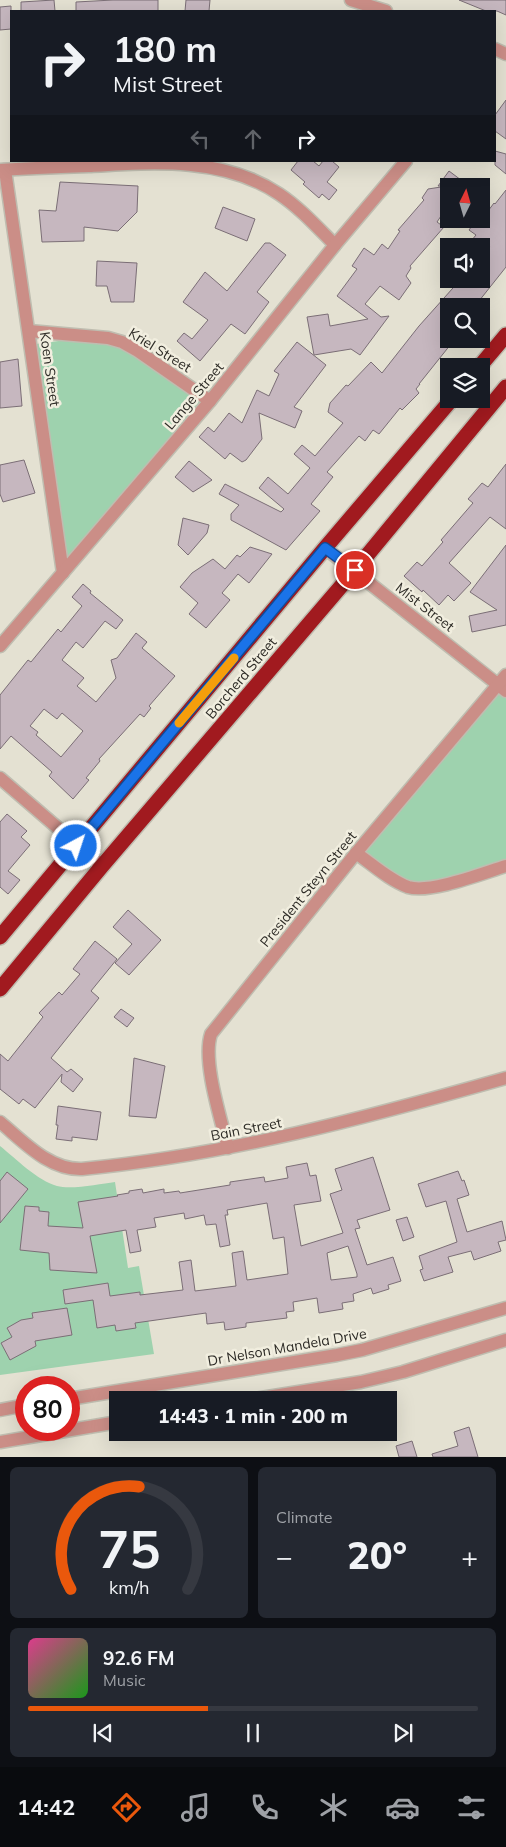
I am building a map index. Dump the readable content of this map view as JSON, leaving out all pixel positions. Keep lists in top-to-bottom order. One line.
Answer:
{"streets":{"highway":["Borcherd Street"],"street":["Kriel Street","Koen Street","Lange Street","Mist Street","President Steyn Street","Bain Street","Dr Nelson Mandela Drive"]},"crossings":[["Kriel Street","Koen Street"],["Kriel Street","Lange Street"],["Koen Street","Lange Street"],["Mist Street","Borcherd Street"],["Mist Street","President Steyn Street"],["President Steyn Street","Bain Street"]],"north":"top","page":{"turn":["180 m","Mist Street"],"limit":"80","trip":"14:43 · 1 min · 200 m","tile":"Climate","heat":["−","20°","+"],"song":["92.6 FM","Music"],"tabs":"14:42","gauge":["75","km/h"]}}
